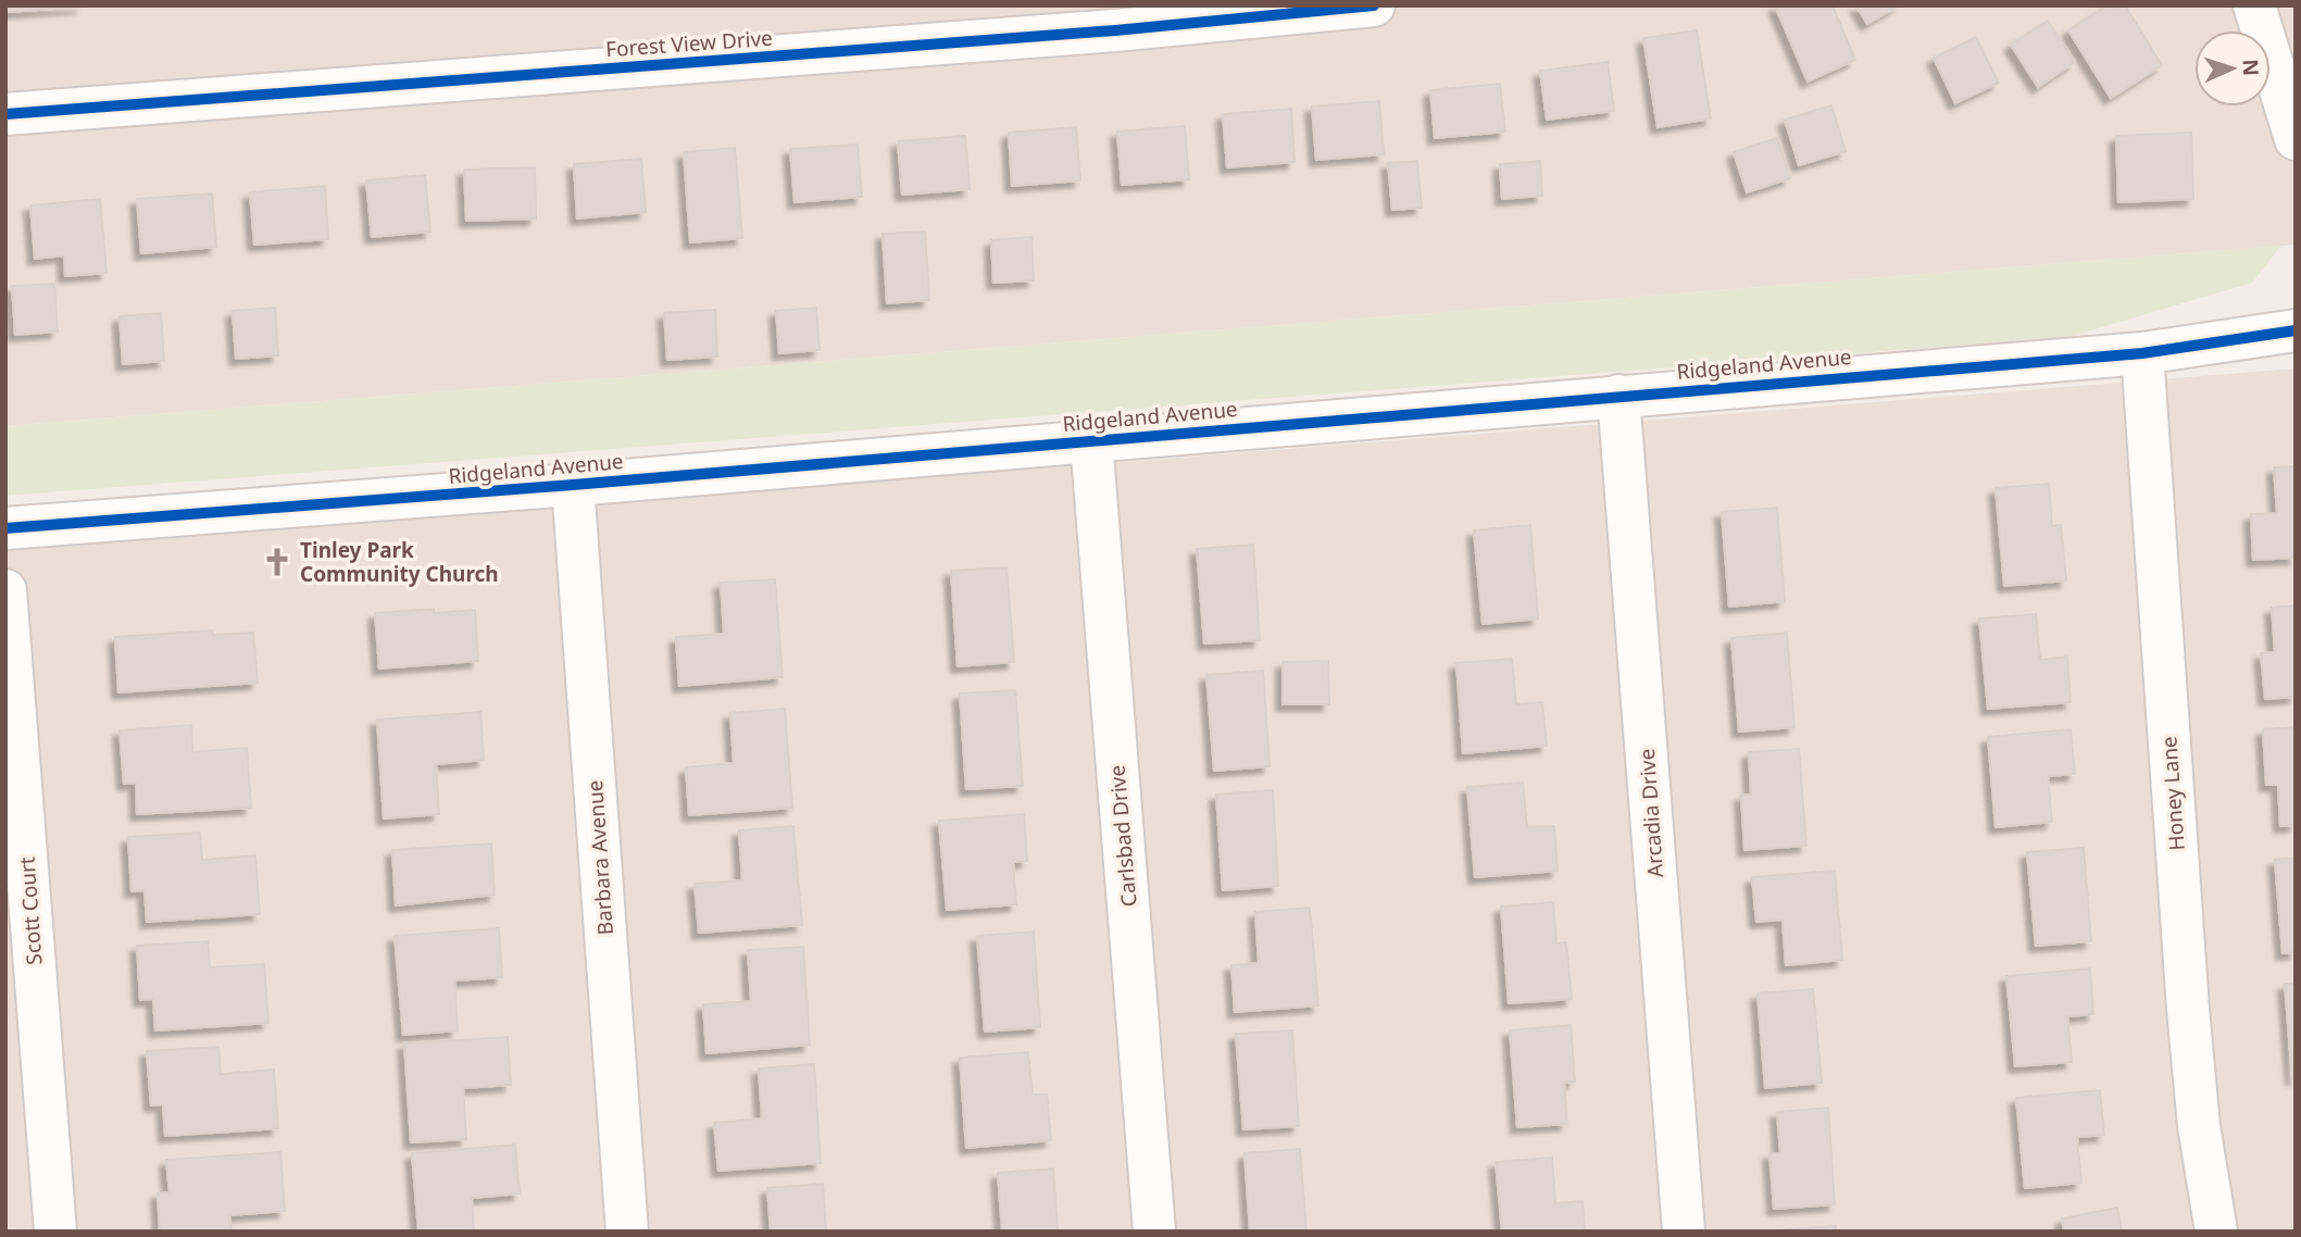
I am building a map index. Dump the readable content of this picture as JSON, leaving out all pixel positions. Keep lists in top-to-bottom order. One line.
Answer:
{"streets":{"street":["Forest View Drive","Ridgeland Avenue","Honey Lane","Arcadia Drive","Carlsbad Drive","Barbara Avenue","Scott Court"]},"crossings":[["Ridgeland Avenue","Honey Lane"],["Ridgeland Avenue","Arcadia Drive"],["Ridgeland Avenue","Carlsbad Drive"],["Ridgeland Avenue","Barbara Avenue"]],"places":{"church":["Tinley Park Community Church"]},"north":"right"}
